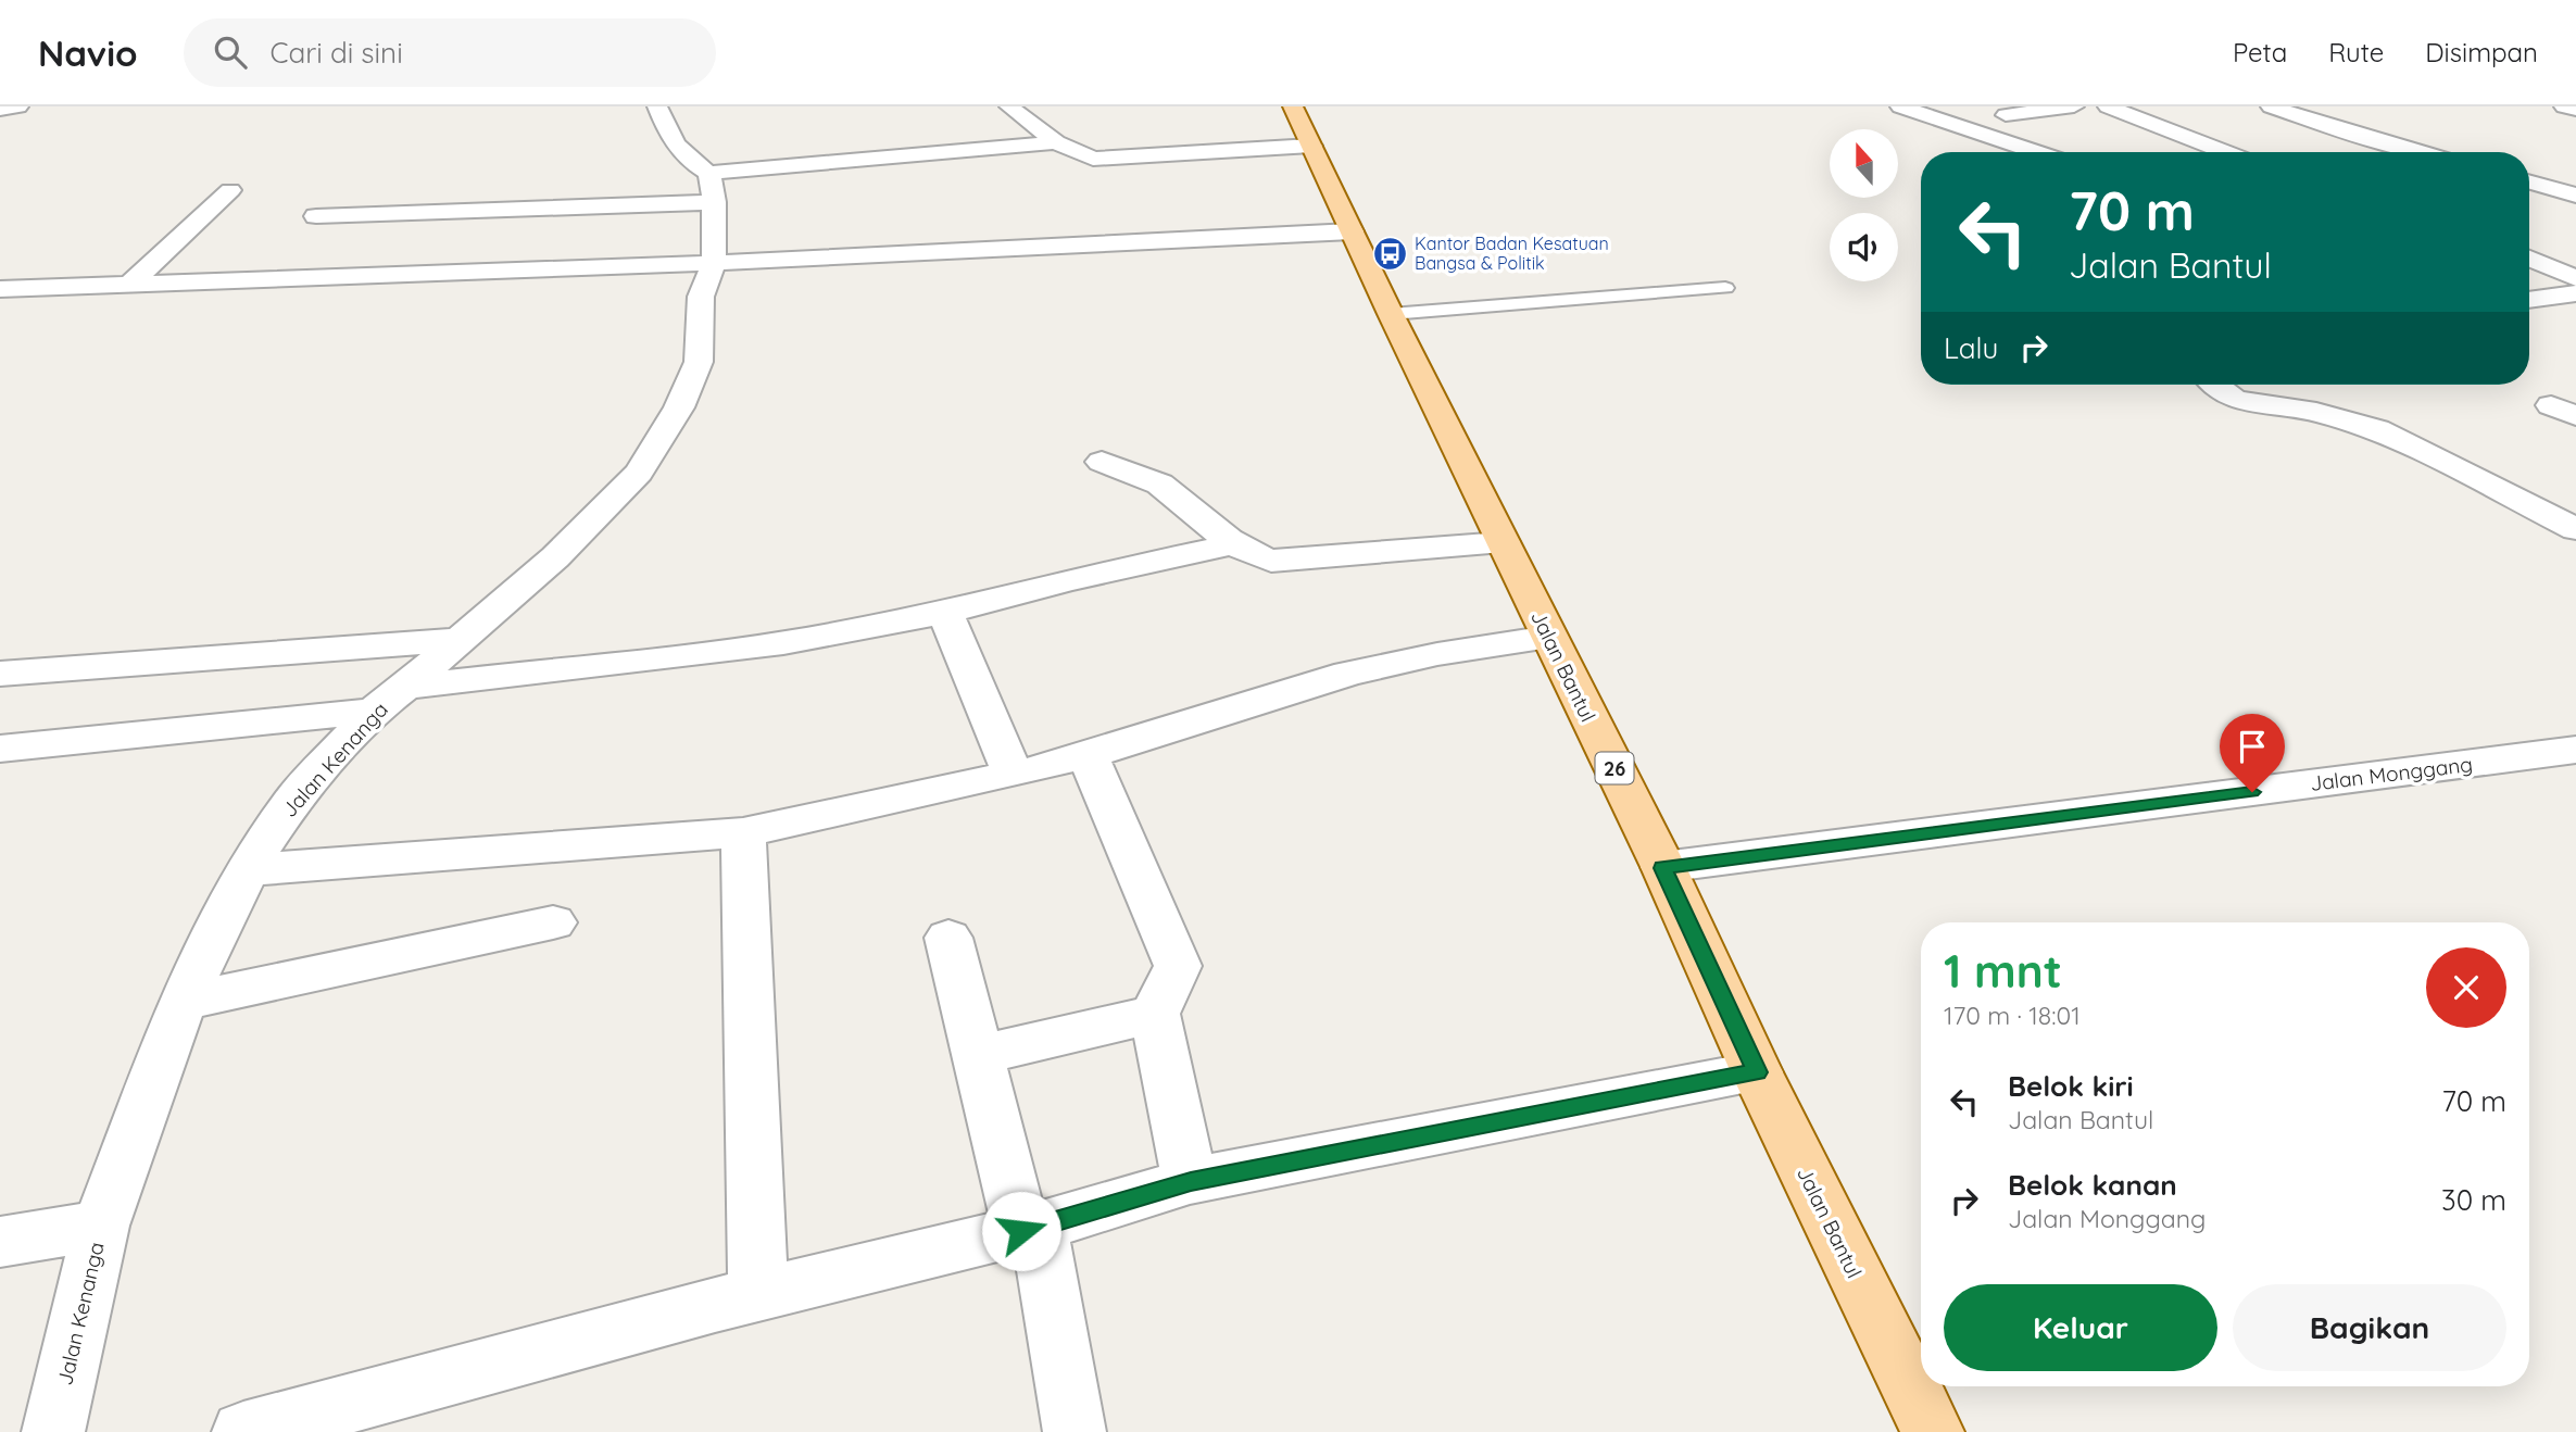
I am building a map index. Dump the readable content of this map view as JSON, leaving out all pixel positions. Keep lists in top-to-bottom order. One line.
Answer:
{"streets":{"main road":["Jalan Bantul","26"],"street":["Jalan Kenanga","Jalan Monggang"]},"crossings":[["Jalan Bantul","Jalan Monggang"]],"places":{"bus stop":["Kantor Badan Kesatuan Bangsa & Politik"]},"north":"top","page":{"header":"Navio","search":"Cari di sini","nav":["Peta","Rute","Disimpan"],"turn":["70 m","Jalan Bantul"],"then":"Lalu","heading":["1 mnt","170 m · 18:01"],"list":[{"name":"Belok kiri","note":"Jalan Bantul","value":"70 m"},{"name":"Belok kanan","note":"Jalan Monggang","value":"30 m"}],"buttons":["Keluar","Bagikan"]}}
